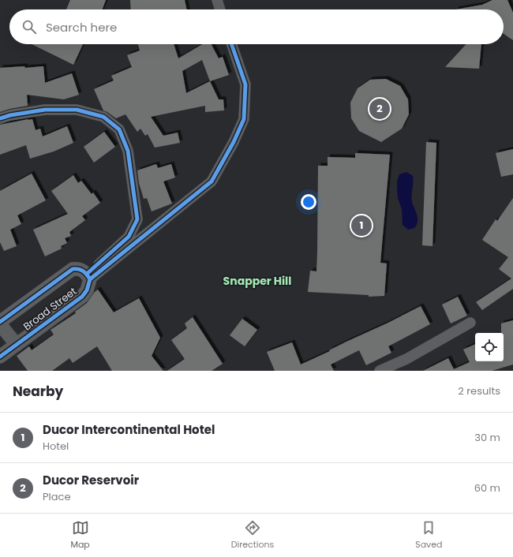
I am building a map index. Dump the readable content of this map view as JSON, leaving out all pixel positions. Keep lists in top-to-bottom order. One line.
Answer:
{"streets":{"street":["Broad Street"]},"districts":["Snapper Hill"],"page":{"search":"Search here","pins":["2","1"],"heading":["Nearby","2 results"],"list":[{"mark":"1","name":"Ducor Intercontinental Hotel","note":"Hotel","value":"30 m"},{"mark":"2","name":"Ducor Reservoir","note":"Place","value":"60 m"}],"nav":["Map","Directions","Saved"]}}
